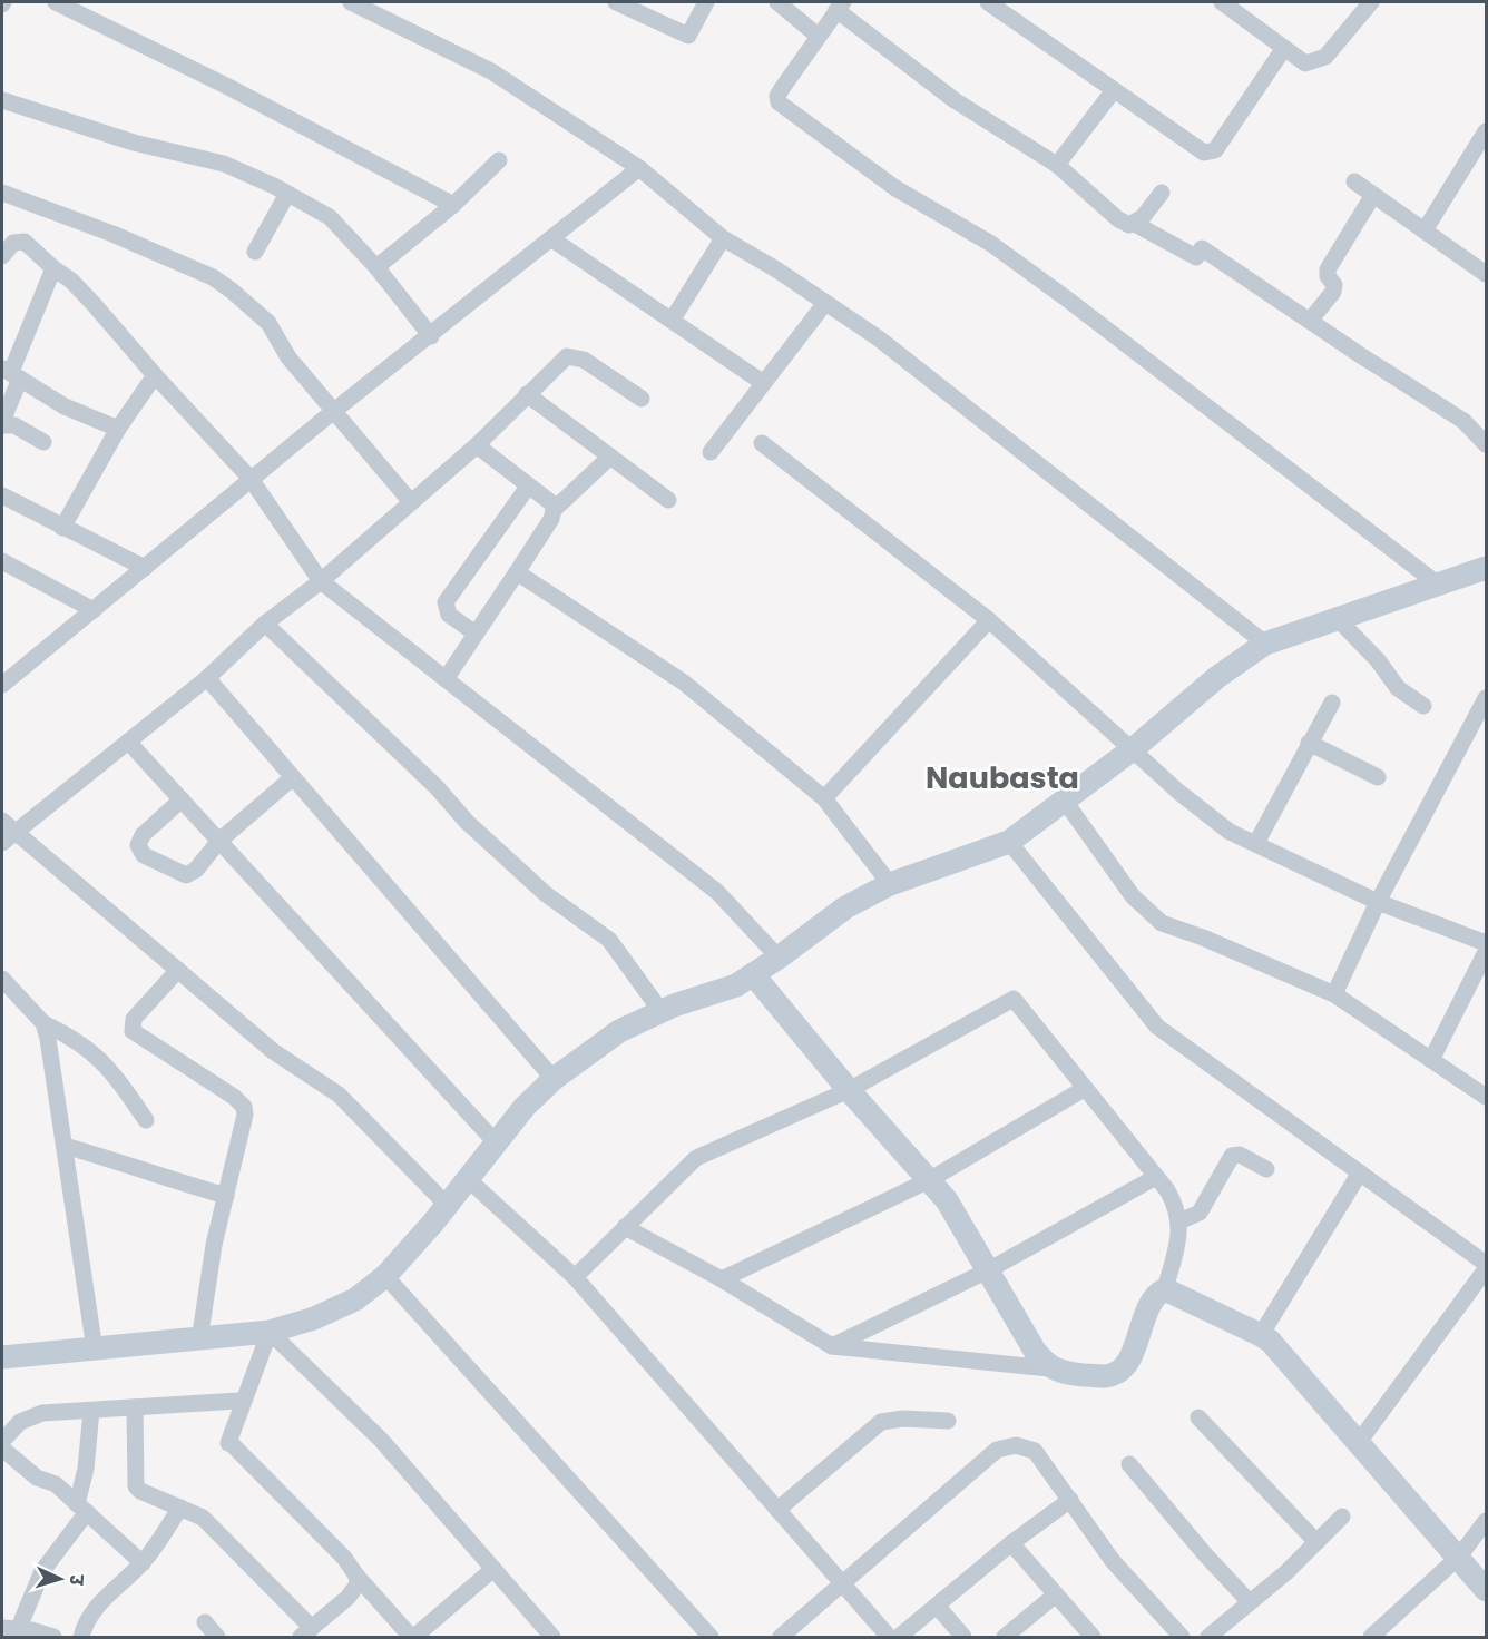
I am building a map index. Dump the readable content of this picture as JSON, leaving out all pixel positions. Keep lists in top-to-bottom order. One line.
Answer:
{"districts":["Naubasta"],"north":"right"}
